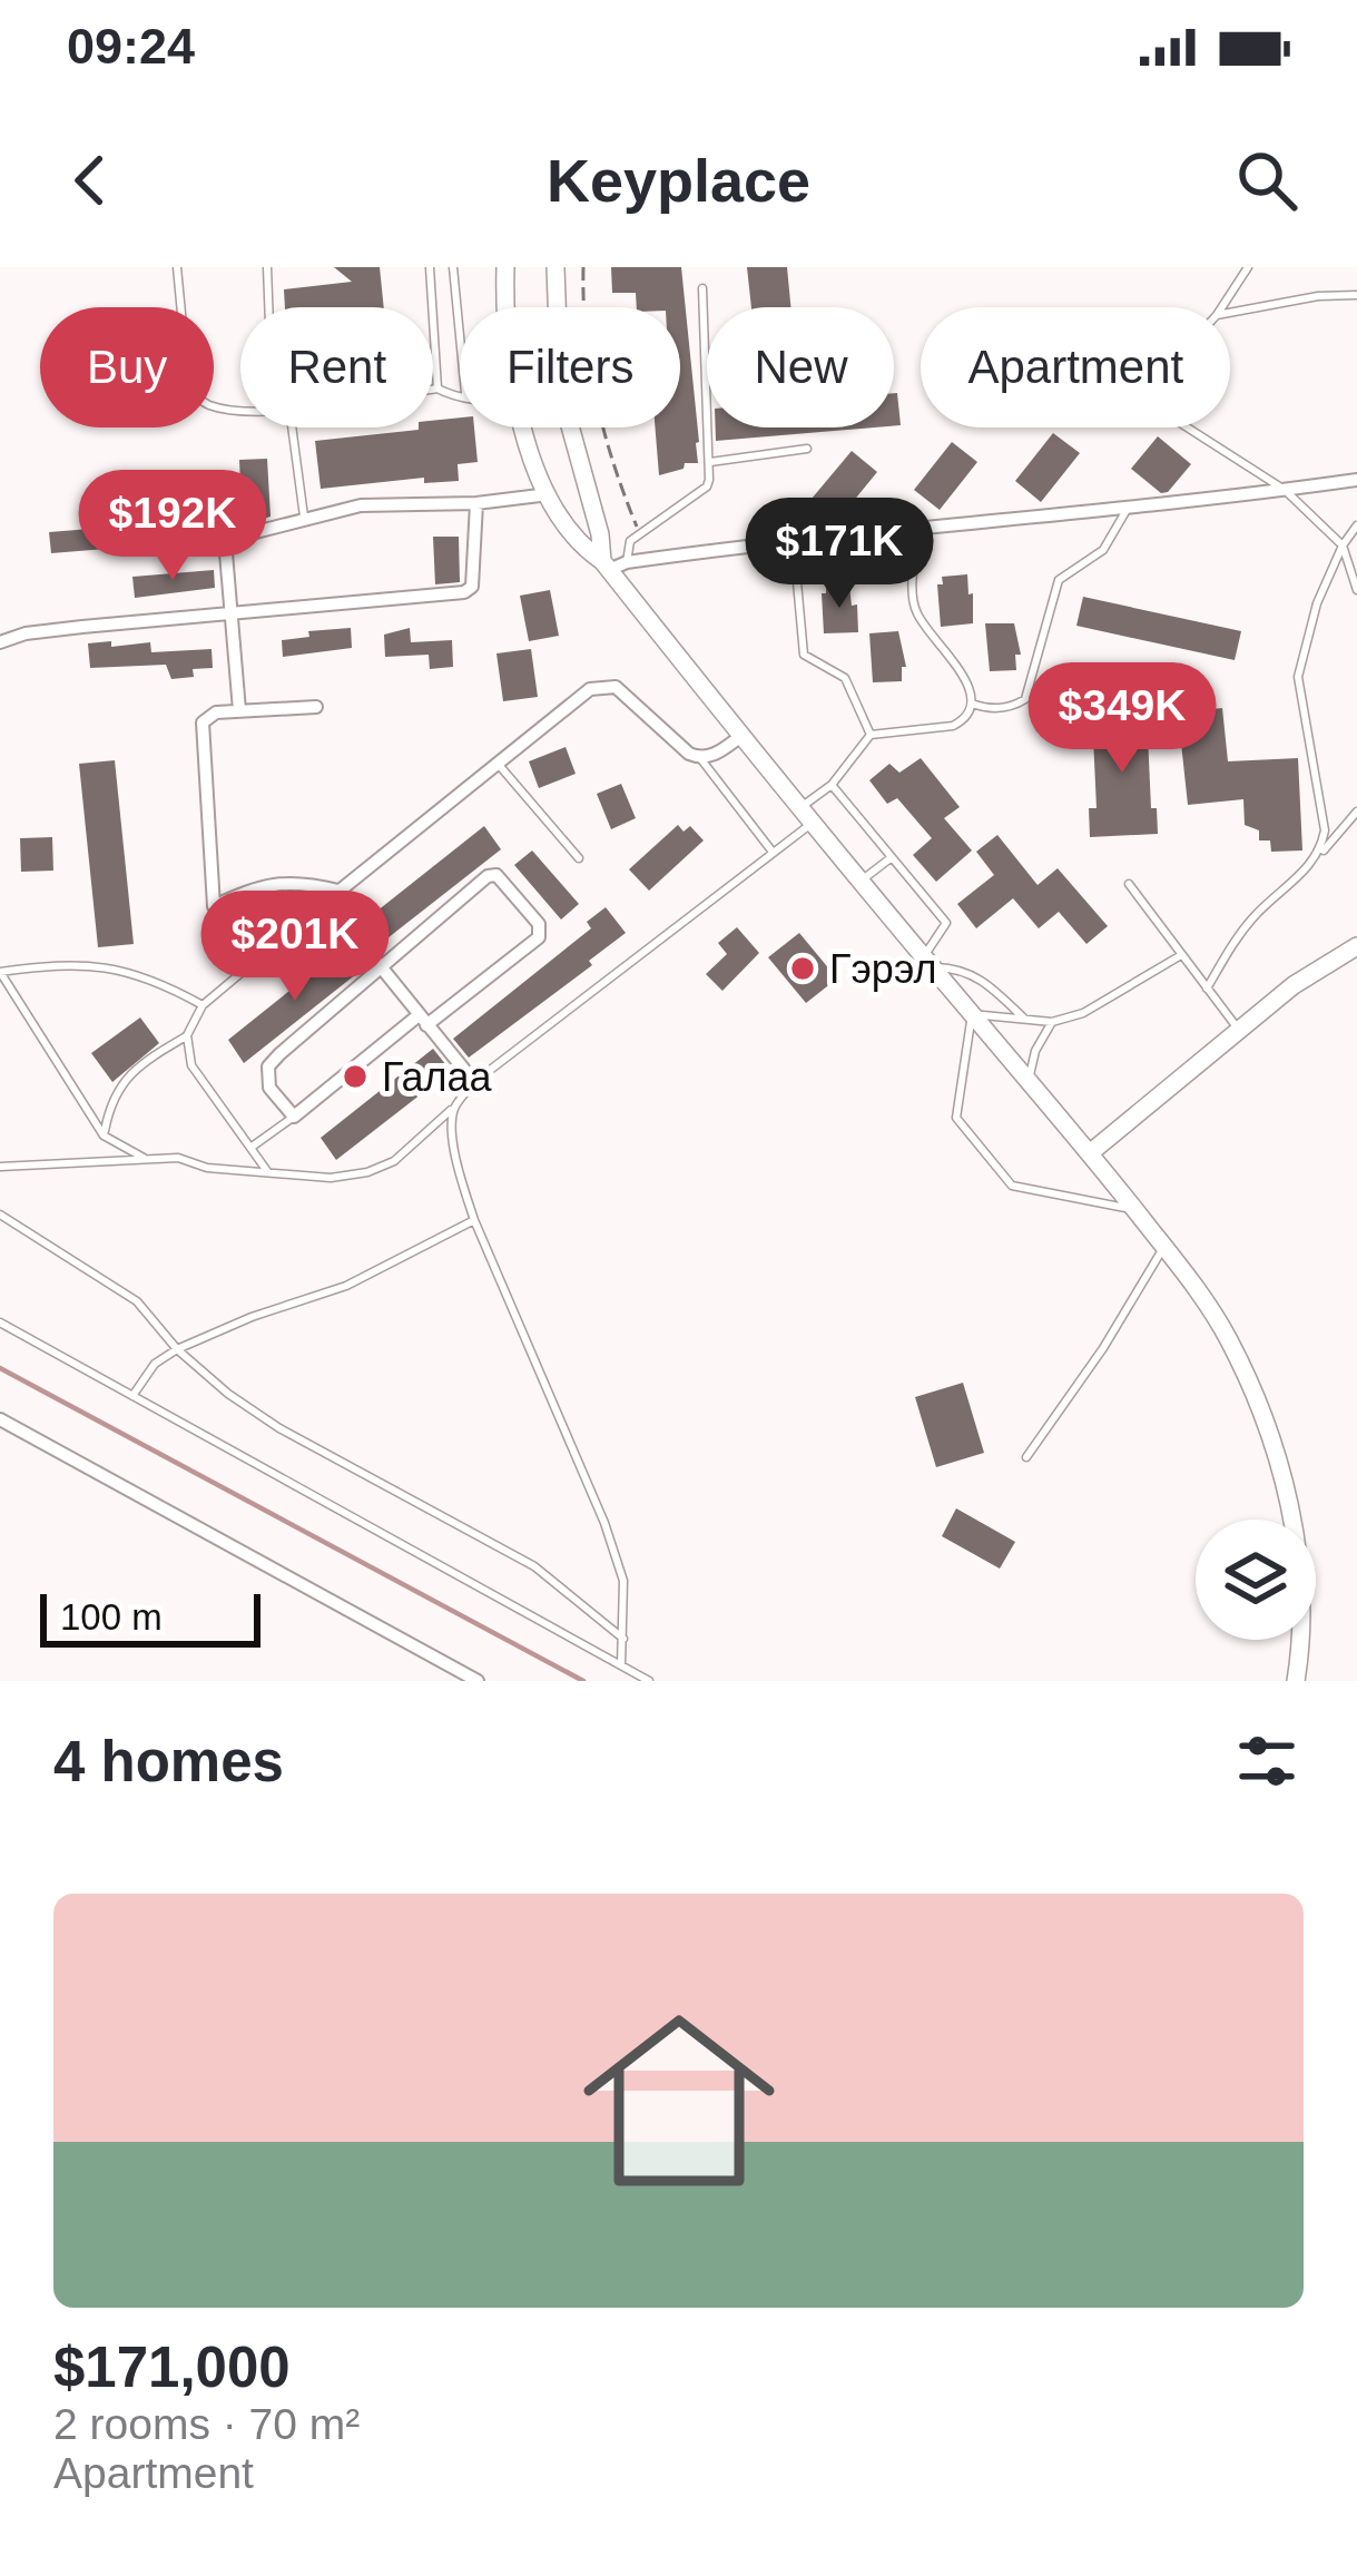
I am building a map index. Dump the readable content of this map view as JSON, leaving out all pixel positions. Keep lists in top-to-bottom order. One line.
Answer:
{"places":["Гэрэл","Галаа"],"scale_bar":"100 m","page":{"status":"09:24","header":"Keyplace","chip":["Buy","Rent","Filters","New","Apartment"],"price":["$192K","$171K","$349K","$201K"],"scale":"100 m","heading":"4 homes","list":[{"name":"$171,000","note":"2 rooms · 70 m² · Apartment"}]}}
